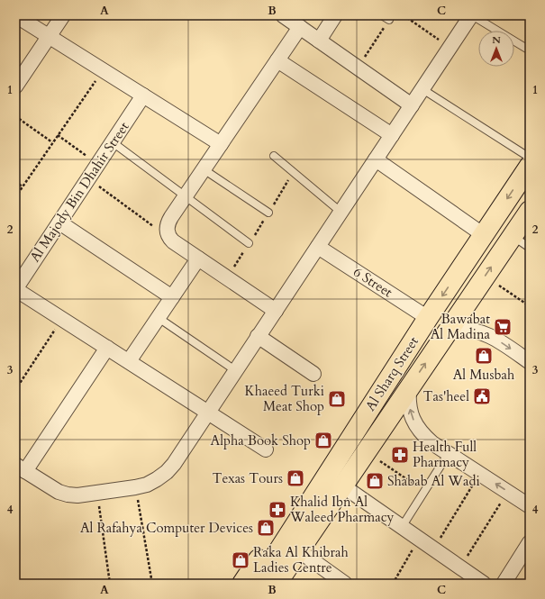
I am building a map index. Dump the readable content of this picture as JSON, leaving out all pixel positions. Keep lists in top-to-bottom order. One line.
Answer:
{"streets":{"main road":["Al Sharq Street"],"street":["Al Majody Bin Dhahir Street","6 Street"]},"crossings":[["6 Street","Al Sharq Street"]],"places":{"supermarket":["Bawabat Al Madina"],"shop":["Al Musbah","Khaeed Turki Meat Shop","Alpha Book Shop","Texas Tours","Shabab Al Wadi","Al Rafahya Computer Devices","Raka Al Khibrah Ladies Centre"],"public building":["Tas'heel"],"pharmacy":["Health Full Pharmacy","Khalid Ibn Al Waleed Pharmacy"]},"north":"top","grid":{"columns":["A","B","C"],"rows":["1","2","3","4"]}}
